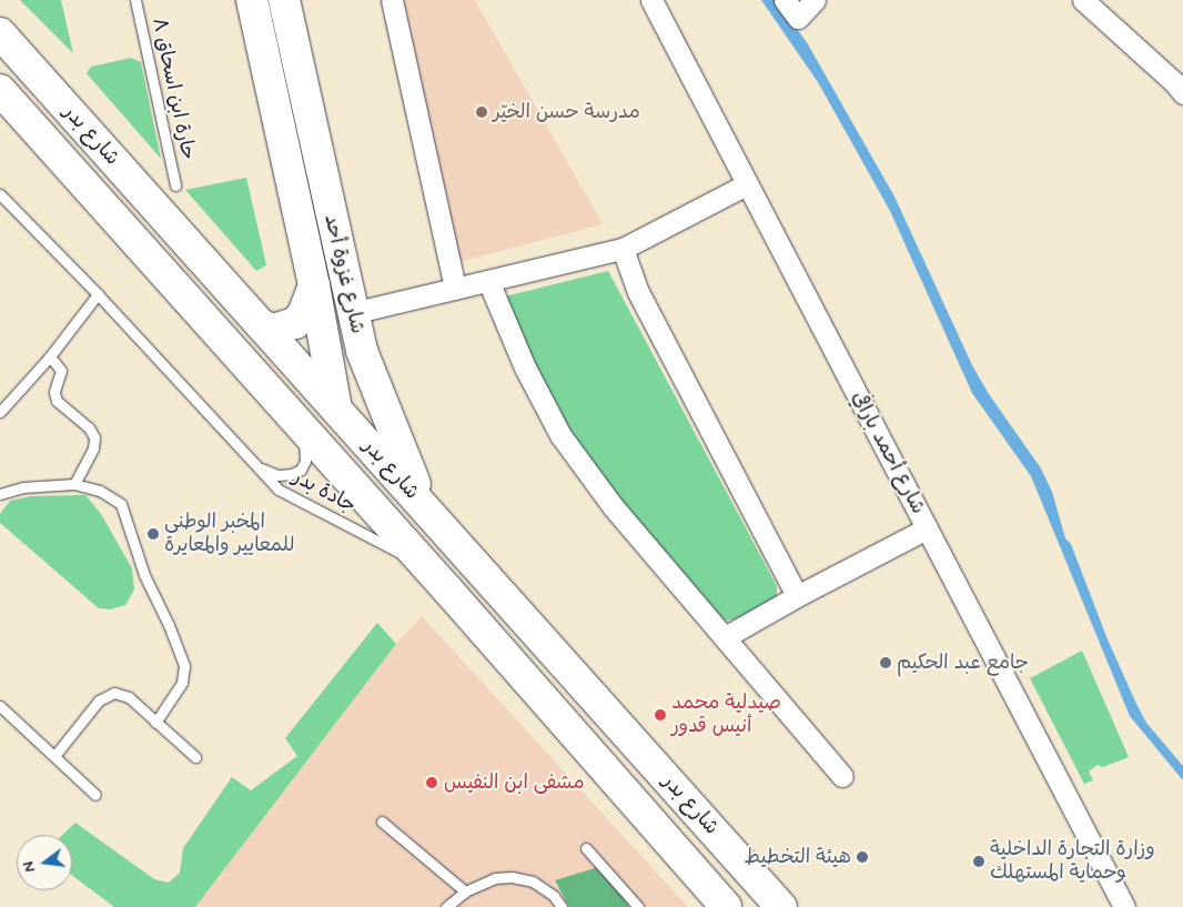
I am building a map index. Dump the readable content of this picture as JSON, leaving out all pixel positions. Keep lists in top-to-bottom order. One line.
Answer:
{"streets":{"main road":["شارع بدر","شارع غزوة أحد"],"street":["شارع أحمد بارافي"],"lane":["حارة ابن اسحاق ٨","جادة بدر"]},"crossings":[["شارع بدر","شارع غزوة أحد"],["شارع بدر","جادة بدر"]],"places":["مدرسة حسن الخيّر","المخبر الوطني للمعايير والمعايرة","جامع عبد الحكيم","صيدلية محمد أنيس قدور","مشفى ابن النفيس","هيئة التخطيط","وزارة التجارة الداخلية وحماية المستهلك"],"north":"left"}
